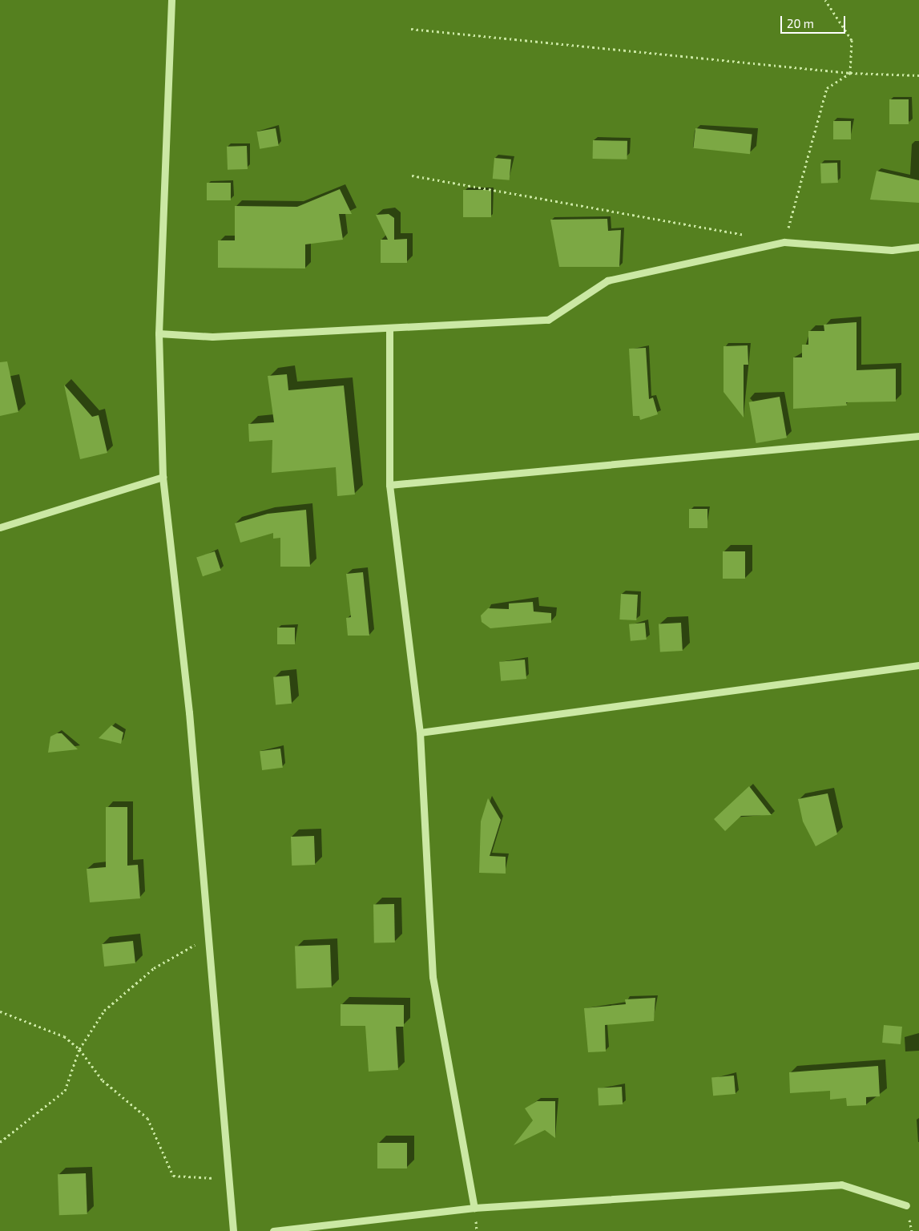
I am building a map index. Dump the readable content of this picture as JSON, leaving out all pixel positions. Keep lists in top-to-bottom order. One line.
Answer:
{"scale_bar":"20 m"}
